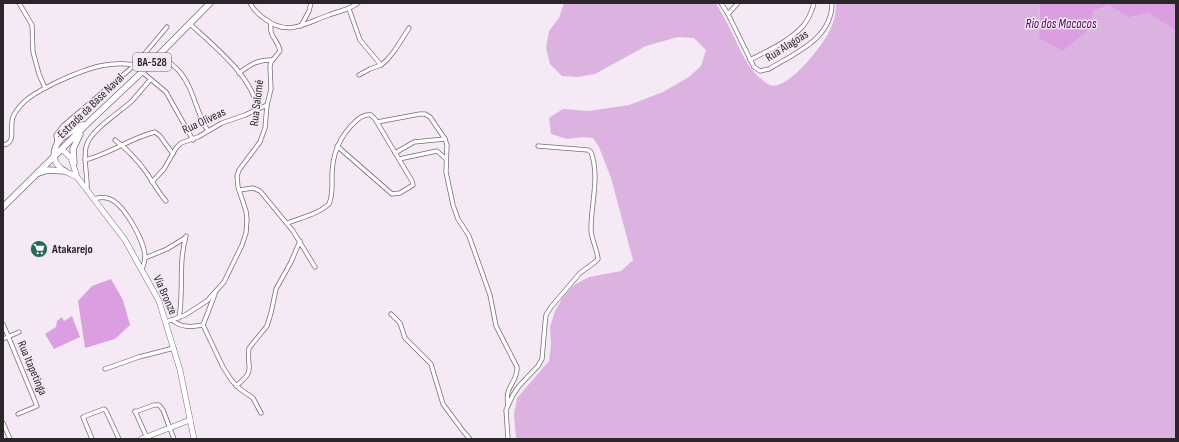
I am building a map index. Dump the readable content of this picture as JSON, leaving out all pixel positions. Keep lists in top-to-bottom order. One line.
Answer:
{"streets":{"main road":["BA-528","Estrada da Base Naval","Via Bronze"],"street":["Rua Alagoas","Rua Salomé","Rua Oliveas","Rua Itapetinga"]},"crossings":[["Rua Salomé","Rua Oliveas"],["Rua Salomé","Via Bronze"]],"water":["Rio dos Macacos"],"places":{"supermarket":["Atakarejo"]}}
